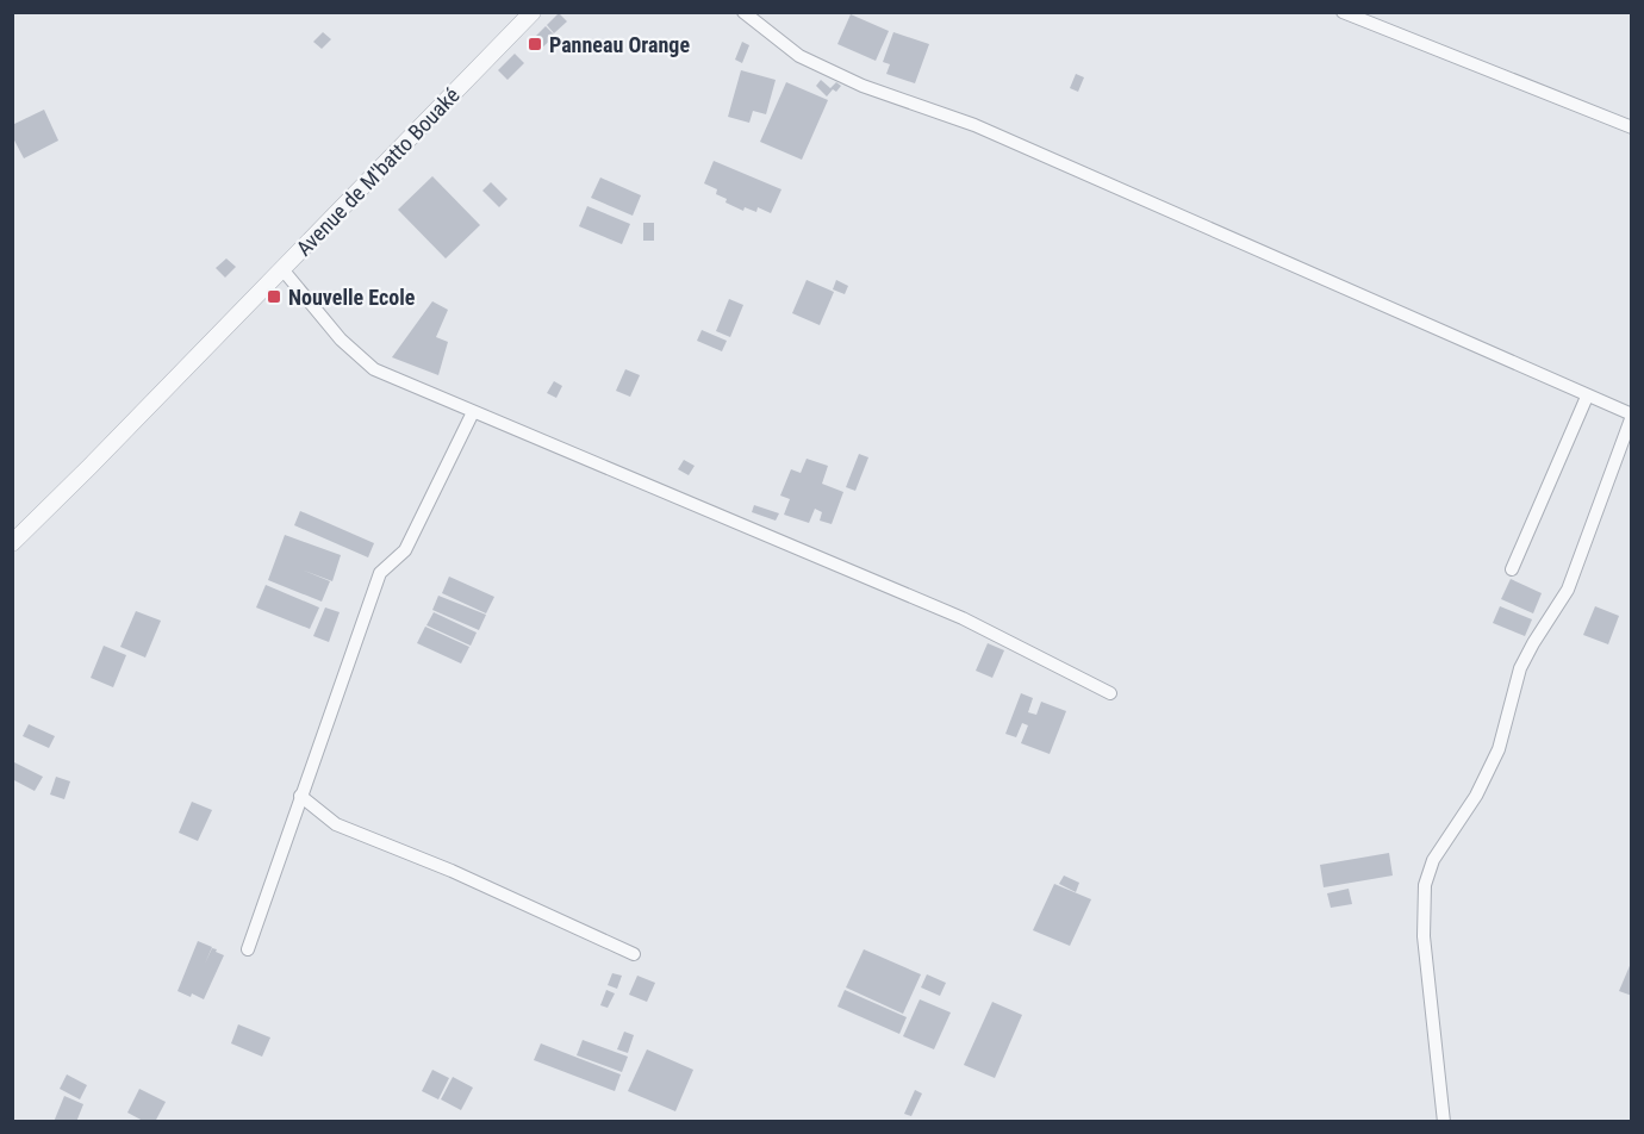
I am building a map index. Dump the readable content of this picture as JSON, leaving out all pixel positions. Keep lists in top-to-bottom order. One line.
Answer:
{"streets":{"street":["Avenue de M'batto Bouaké"]},"places":{"transit":["Panneau Orange","Nouvelle Ecole"]}}
